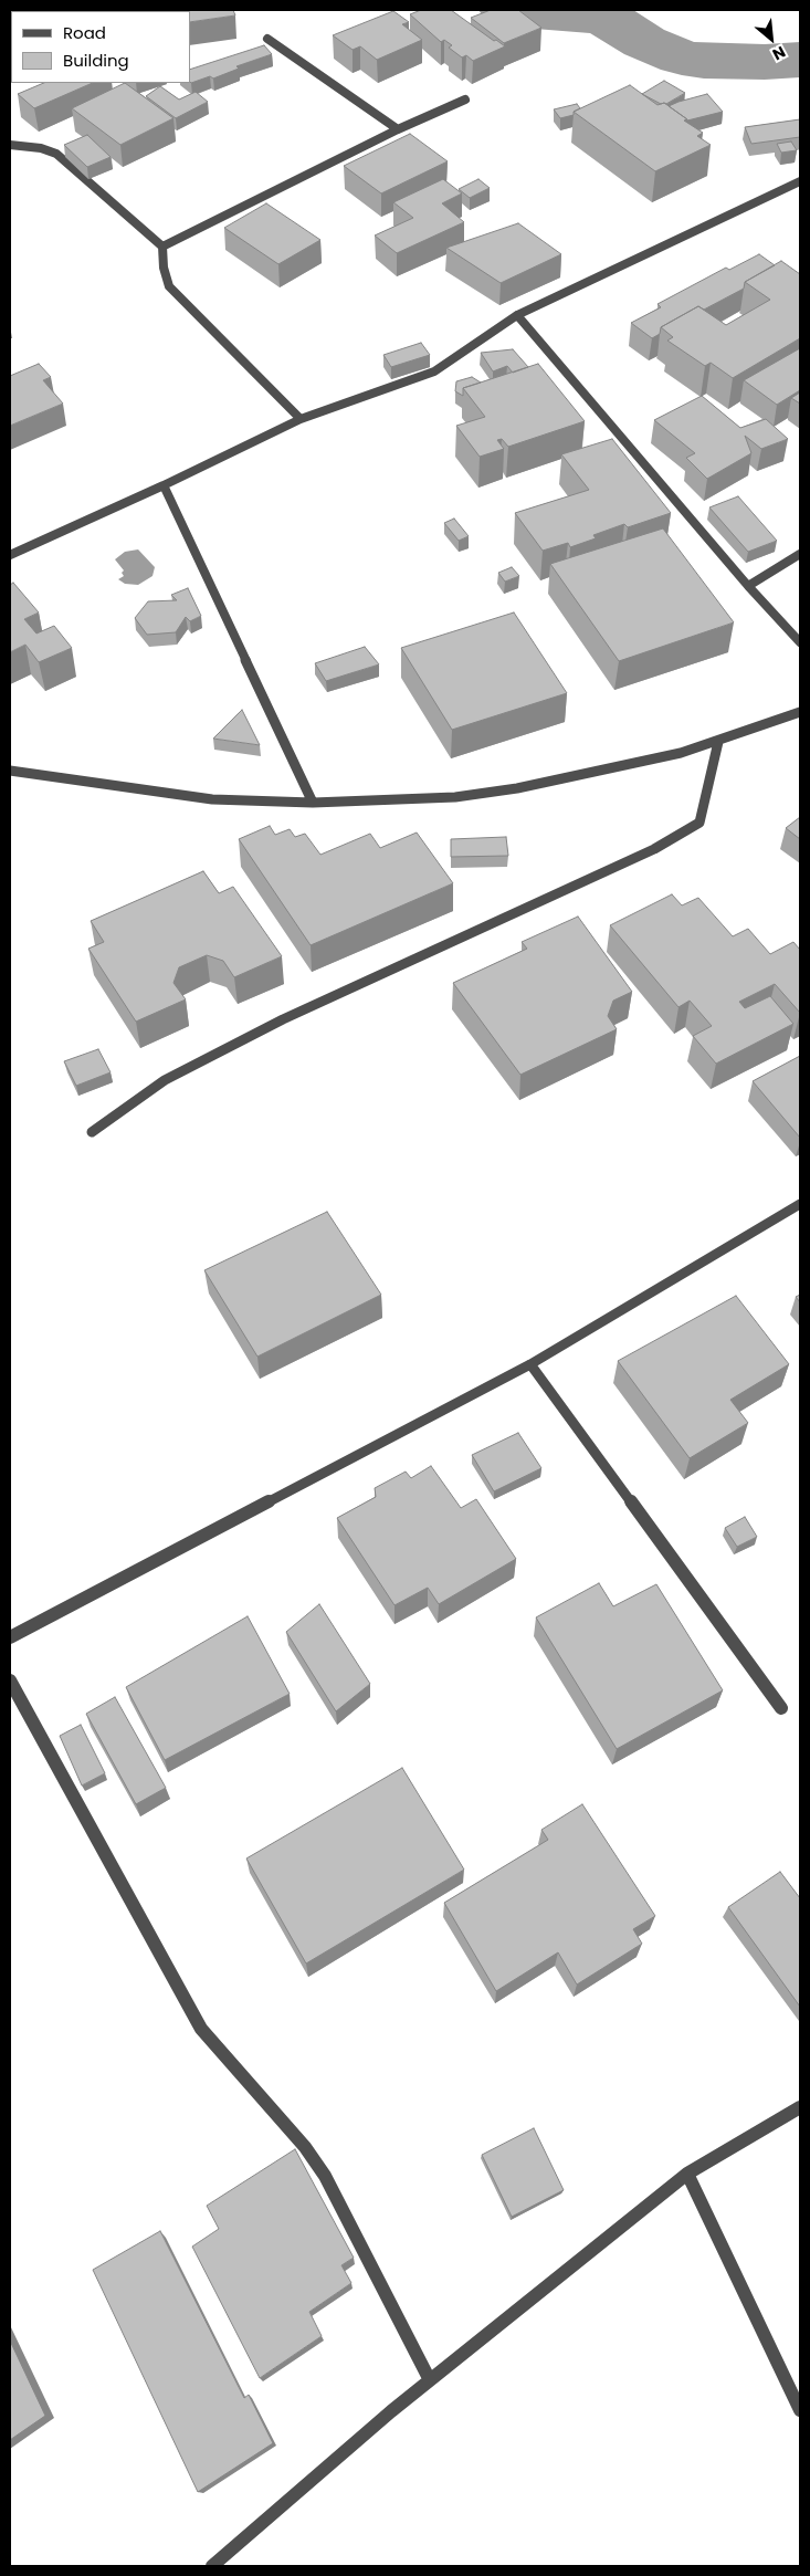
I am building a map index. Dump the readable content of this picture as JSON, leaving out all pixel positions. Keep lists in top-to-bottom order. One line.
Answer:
{"legend":["Road","Building"],"north":"bottom right"}
